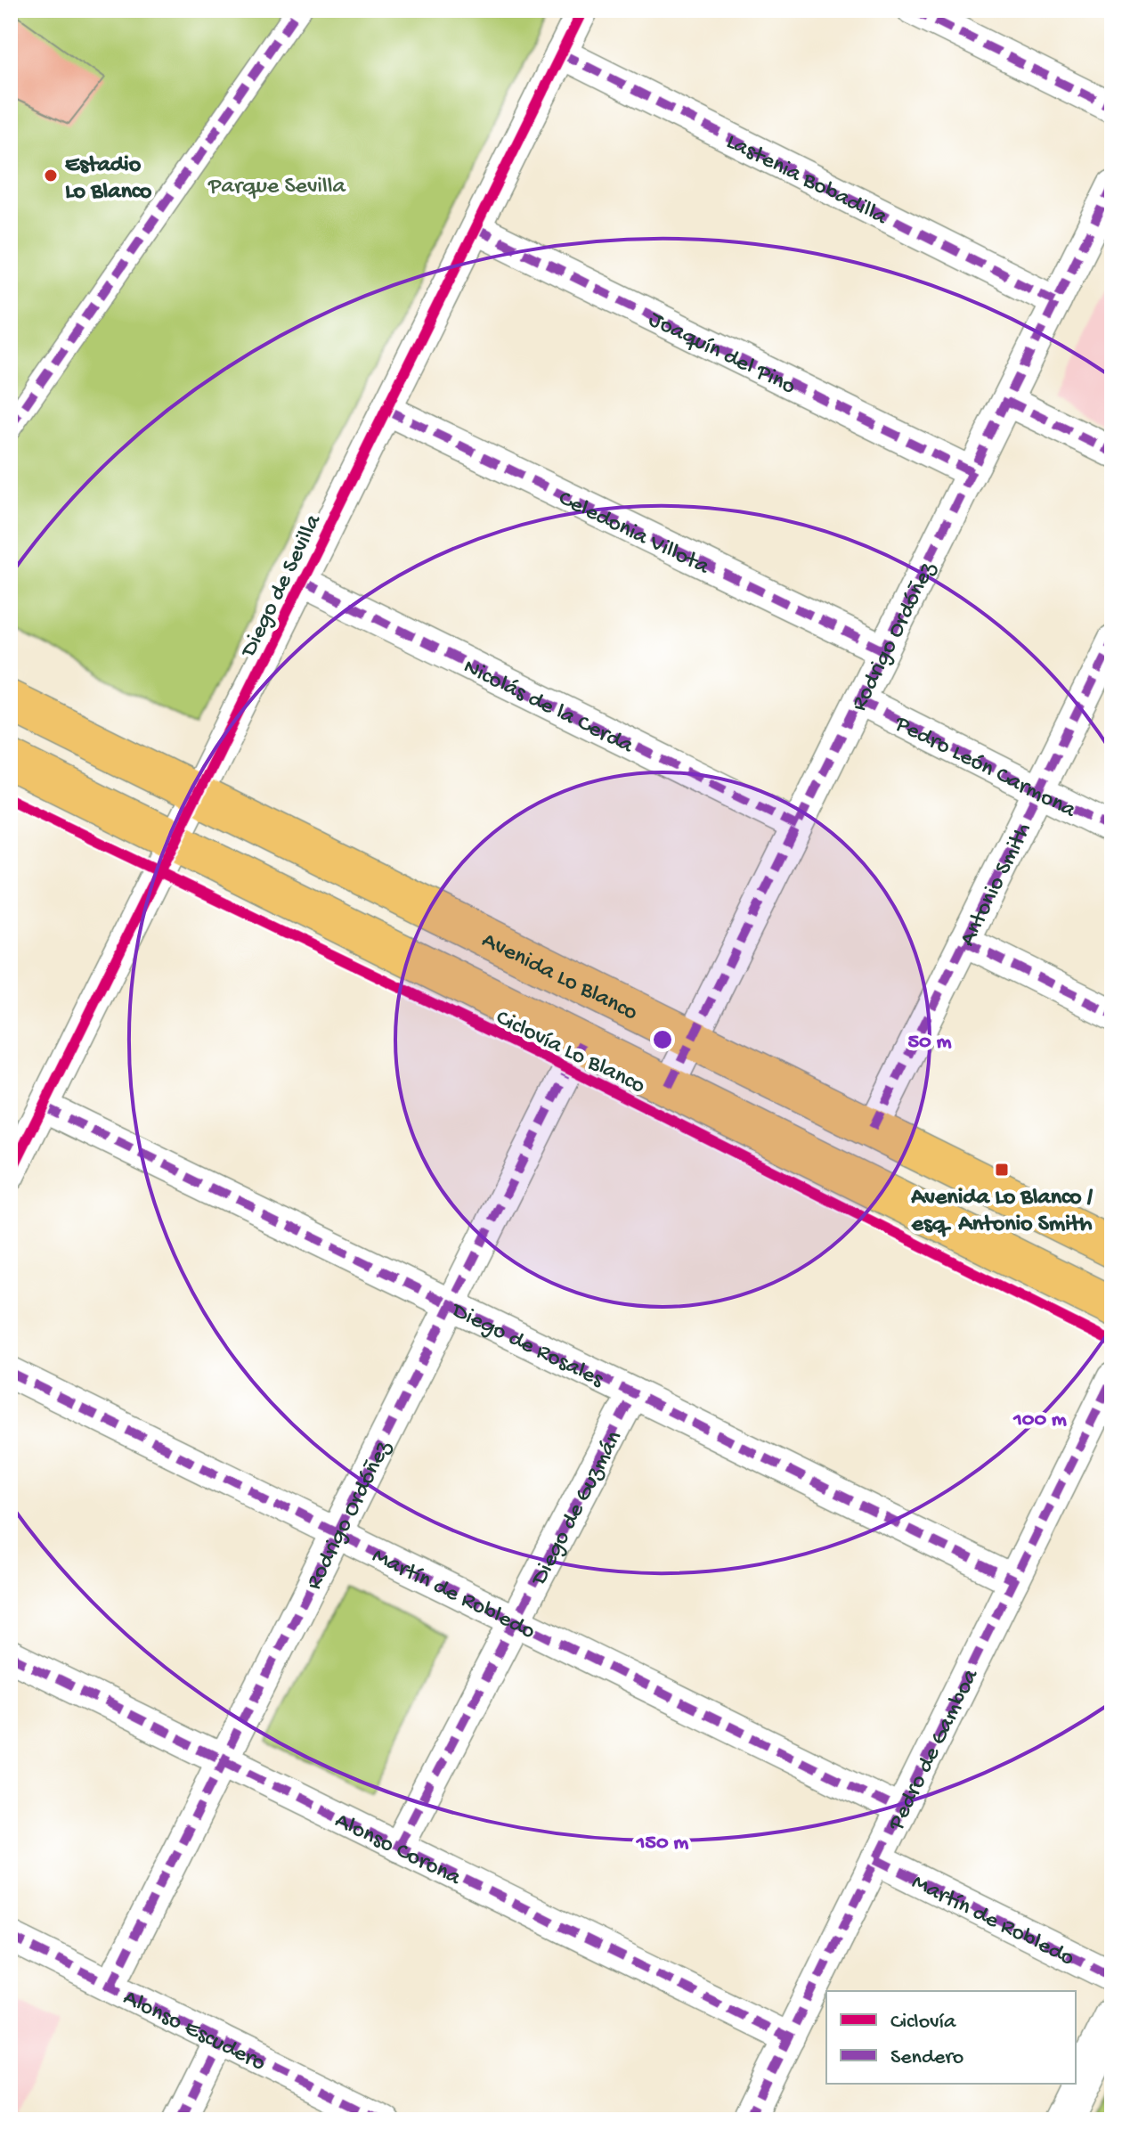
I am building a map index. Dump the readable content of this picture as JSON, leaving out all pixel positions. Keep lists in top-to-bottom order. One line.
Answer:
{"streets":{"main road":["Avenida Lo Blanco"],"street":["Lastenia Bobadilla","Joaquín del Pino","Celedonia Villota","Diego de Sevilla","Rodrigo Ordóñez","Nicolás de la Cerda","Pedro León Carmona","Antonio Smith","Diego de Rosales","Diego de Guzmán","Martín de Robledo","Pedro de Gamboa","Alonso Corona","Alonso Escudero"],"cycle path":["Ciclovía Lo Blanco"]},"crossings":[["Lastenia Bobadilla","Diego de Sevilla"],["Lastenia Bobadilla","Rodrigo Ordóñez"],["Joaquín del Pino","Diego de Sevilla"],["Joaquín del Pino","Rodrigo Ordóñez"],["Celedonia Villota","Diego de Sevilla"],["Celedonia Villota","Rodrigo Ordóñez"],["Diego de Sevilla","Nicolás de la Cerda"],["Diego de Sevilla","Avenida Lo Blanco"],["Diego de Sevilla","Diego de Rosales"],["Rodrigo Ordóñez","Nicolás de la Cerda"],["Rodrigo Ordóñez","Pedro León Carmona"],["Rodrigo Ordóñez","Avenida Lo Blanco"],["Rodrigo Ordóñez","Diego de Rosales"],["Rodrigo Ordóñez","Martín de Robledo"],["Rodrigo Ordóñez","Alonso Corona"],["Rodrigo Ordóñez","Alonso Escudero"],["Pedro León Carmona","Antonio Smith"],["Antonio Smith","Avenida Lo Blanco"],["Diego de Rosales","Diego de Guzmán"],["Diego de Rosales","Pedro de Gamboa"],["Diego de Guzmán","Martín de Robledo"],["Diego de Guzmán","Alonso Corona"],["Martín de Robledo","Pedro de Gamboa"],["Pedro de Gamboa","Alonso Corona"]],"parks":["Parque Sevilla"],"places":{"other":["Estadio Lo Blanco"],"transit":["Avenida Lo Blanco / esq. Antonio Smith"]},"legend":["Ciclovía","Sendero"],"rings":["50 m","100 m","150 m"]}
